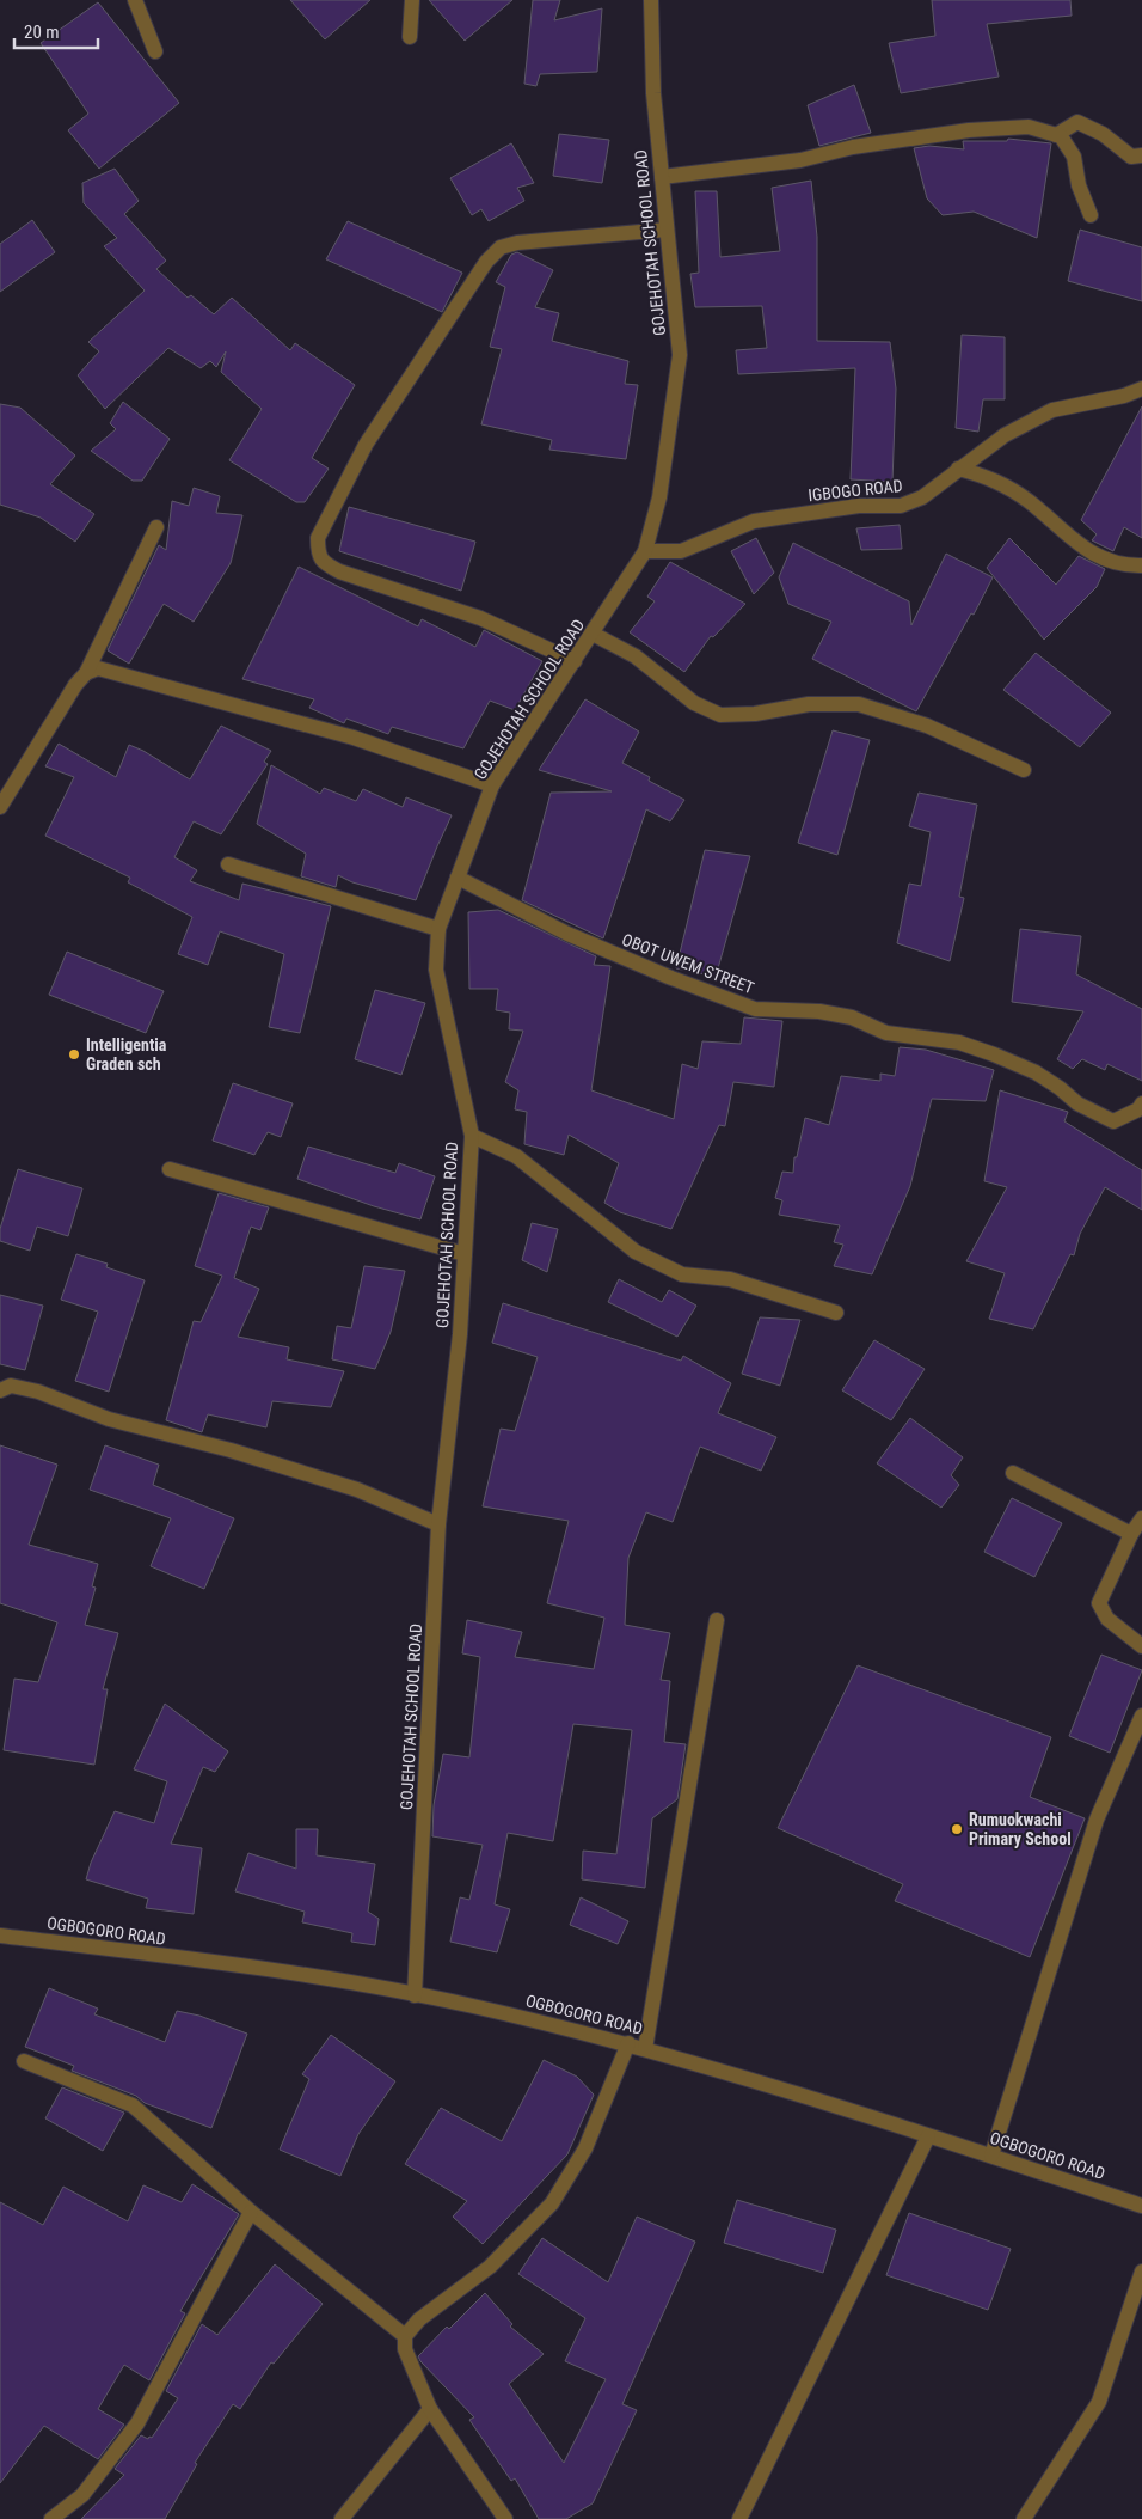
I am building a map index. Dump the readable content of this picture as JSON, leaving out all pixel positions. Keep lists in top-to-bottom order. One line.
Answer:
{"streets":{"street":["GOJEHOTAH SCHOOL ROAD","IGBOGO ROAD","OBOT UWEM STREET","OGBOGORO ROAD"]},"crossings":[["GOJEHOTAH SCHOOL ROAD","IGBOGO ROAD"],["GOJEHOTAH SCHOOL ROAD","OBOT UWEM STREET"],["GOJEHOTAH SCHOOL ROAD","OGBOGORO ROAD"]],"places":["Intelligentia Graden sch","Rumuokwachi Primary School"],"scale_bar":"20 m"}
